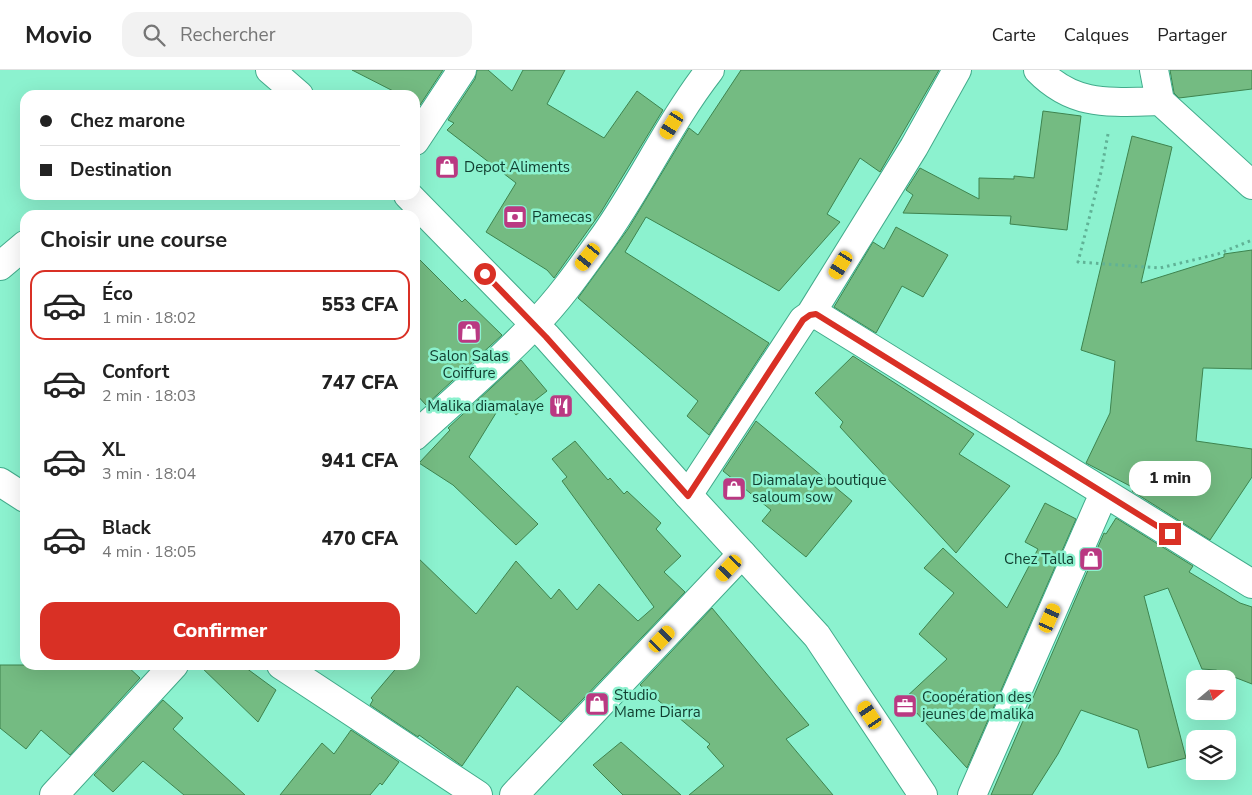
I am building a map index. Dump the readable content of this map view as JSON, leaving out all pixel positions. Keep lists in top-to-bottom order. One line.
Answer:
{"places":{"shop":["Depot Aliments","Salon Salas Coiffure","Diamalaye boutique saloum sow","Chez Talla","Studio Mame Diarra"],"bank":["Pamecas"],"restaurant":["Malika diamalaye"],"office":["Coopération des jeunes de malika"]},"north":"right","page":{"header":"Movio","search":"Rechercher","nav":["Carte","Calques","Partager"],"banner":["Chez marone","Destination"],"heading":"Choisir une course","list":[{"name":"Éco","note":"1 min · 18:02","value":"553 CFA"},{"name":"Confort","note":"2 min · 18:03","value":"747 CFA"},{"name":"XL","note":"3 min · 18:04","value":"941 CFA"},{"name":"Black","note":"4 min · 18:05","value":"470 CFA"}],"bubble":"1 min","buttons":"Confirmer"}}
